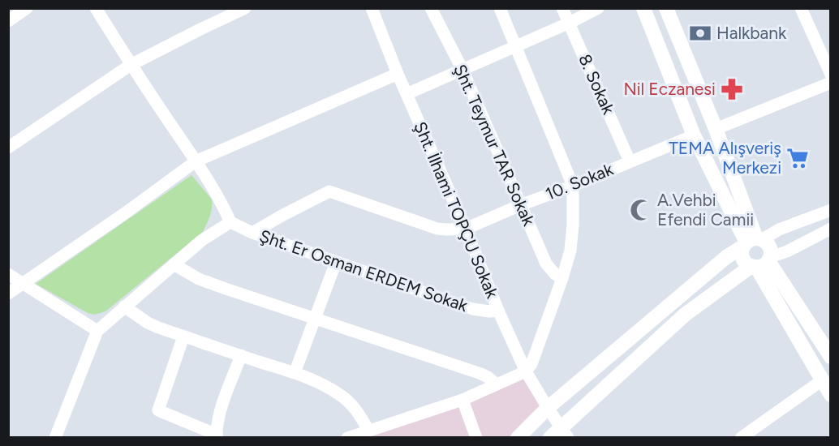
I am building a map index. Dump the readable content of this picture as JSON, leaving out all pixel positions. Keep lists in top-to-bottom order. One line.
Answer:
{"streets":{"street":["8. Sokak","Şht. Teymur TAR Sokak","10. Sokak","Şht. İlhami TOPÇU Sokak","Şht. Er Osman ERDEM Sokak"]},"crossings":[["8. Sokak","10. Sokak"],["Şht. Teymur TAR Sokak","10. Sokak"],["10. Sokak","Şht. İlhami TOPÇU Sokak"],["Şht. İlhami TOPÇU Sokak","Şht. Er Osman ERDEM Sokak"]],"places":{"bank":["Halkbank"],"pharmacy":["Nil Eczanesi"],"supermarket":["TEMA Alışveriş Merkezi"],"mosque":["A.Vehbi Efendi Camii"]}}
